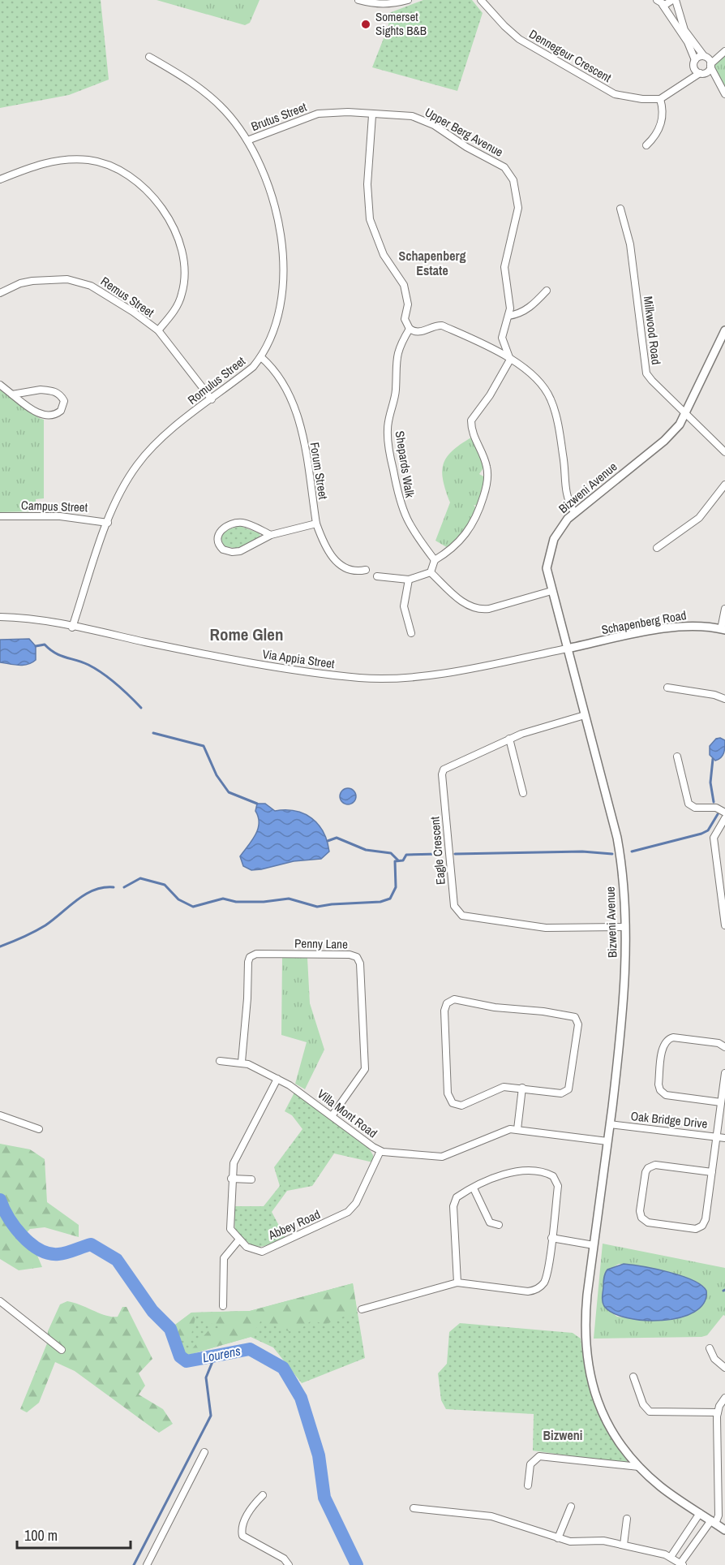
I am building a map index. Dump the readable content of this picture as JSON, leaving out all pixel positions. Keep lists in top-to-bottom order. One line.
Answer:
{"streets":{"street":["Dennegeur Crescent","Brutus Street","Upper Berg Avenue","Remus Street","Milkwood Road","Romulus Street","Shepards Walk","Forum Street","Bizweni Avenue","Campus Street","Schapenberg Road","Via Appia Street","Eagle Crescent","Penny Lane","Villa Mont Road","Oak Bridge Drive","Abbey Road"]},"crossings":[["Brutus Street","Upper Berg Avenue"],["Brutus Street","Romulus Street"],["Remus Street","Romulus Street"],["Milkwood Road","Bizweni Avenue"],["Romulus Street","Forum Street"],["Romulus Street","Campus Street"],["Romulus Street","Via Appia Street"],["Bizweni Avenue","Schapenberg Road"],["Bizweni Avenue","Via Appia Street"],["Bizweni Avenue","Eagle Crescent"],["Bizweni Avenue","Villa Mont Road"],["Bizweni Avenue","Oak Bridge Drive"],["Schapenberg Road","Via Appia Street"],["Penny Lane","Villa Mont Road"],["Villa Mont Road","Abbey Road"]],"districts":["Schapenberg Estate","Rome Glen","Bizweni"],"water":["Lourens"],"places":["Somerset Sights B&B"],"scale_bar":"100 m"}
